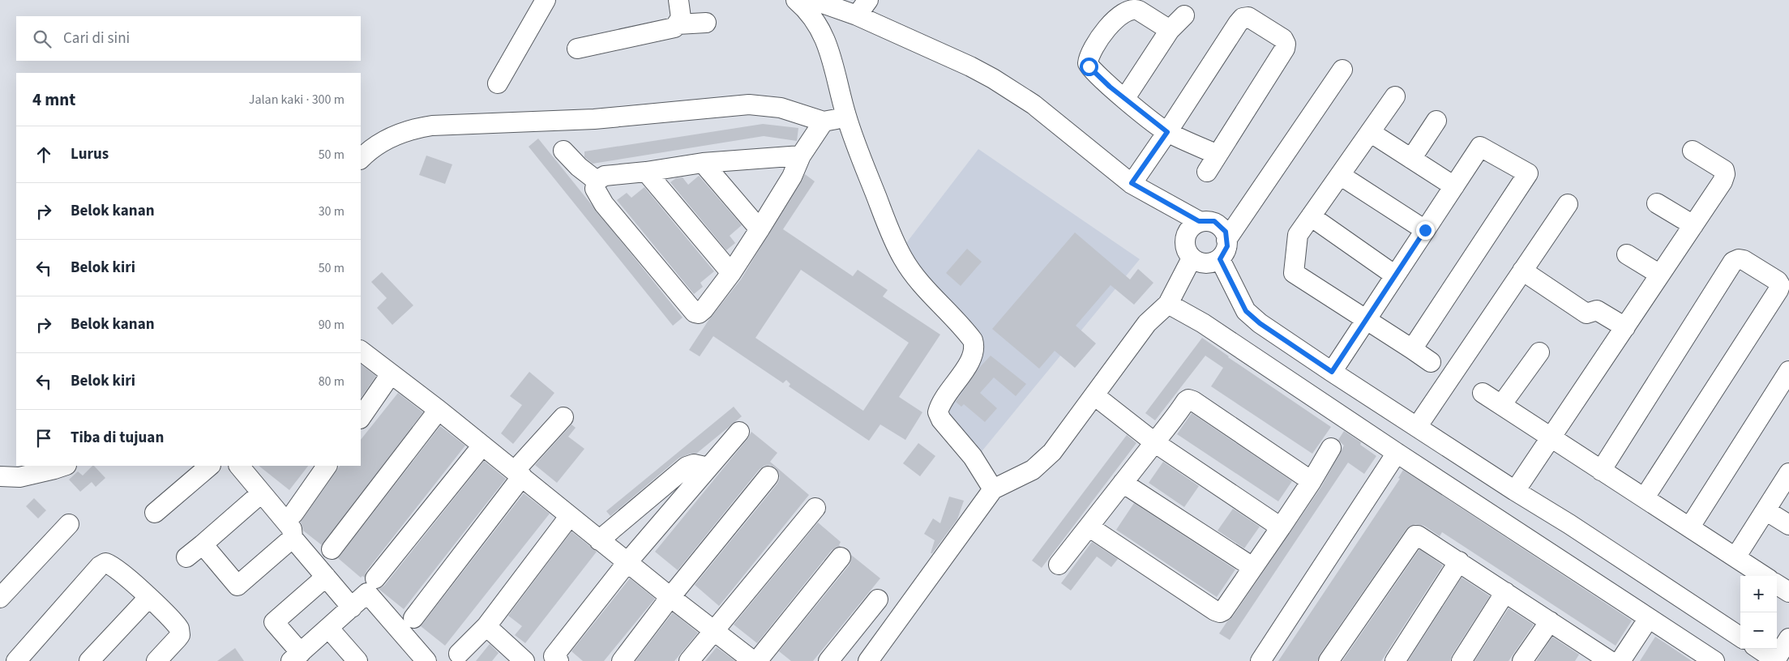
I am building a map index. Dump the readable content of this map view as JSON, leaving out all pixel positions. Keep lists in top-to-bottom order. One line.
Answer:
{"page":{"search":"Cari di sini","heading":["4 mnt","Jalan kaki · 300 m"],"list":[["Lurus","50 m"],["Belok kanan","30 m"],["Belok kiri","50 m"],["Belok kanan","90 m"],["Belok kiri","80 m"],"Tiba di tujuan"],"map_buttons":["+","−"]}}
